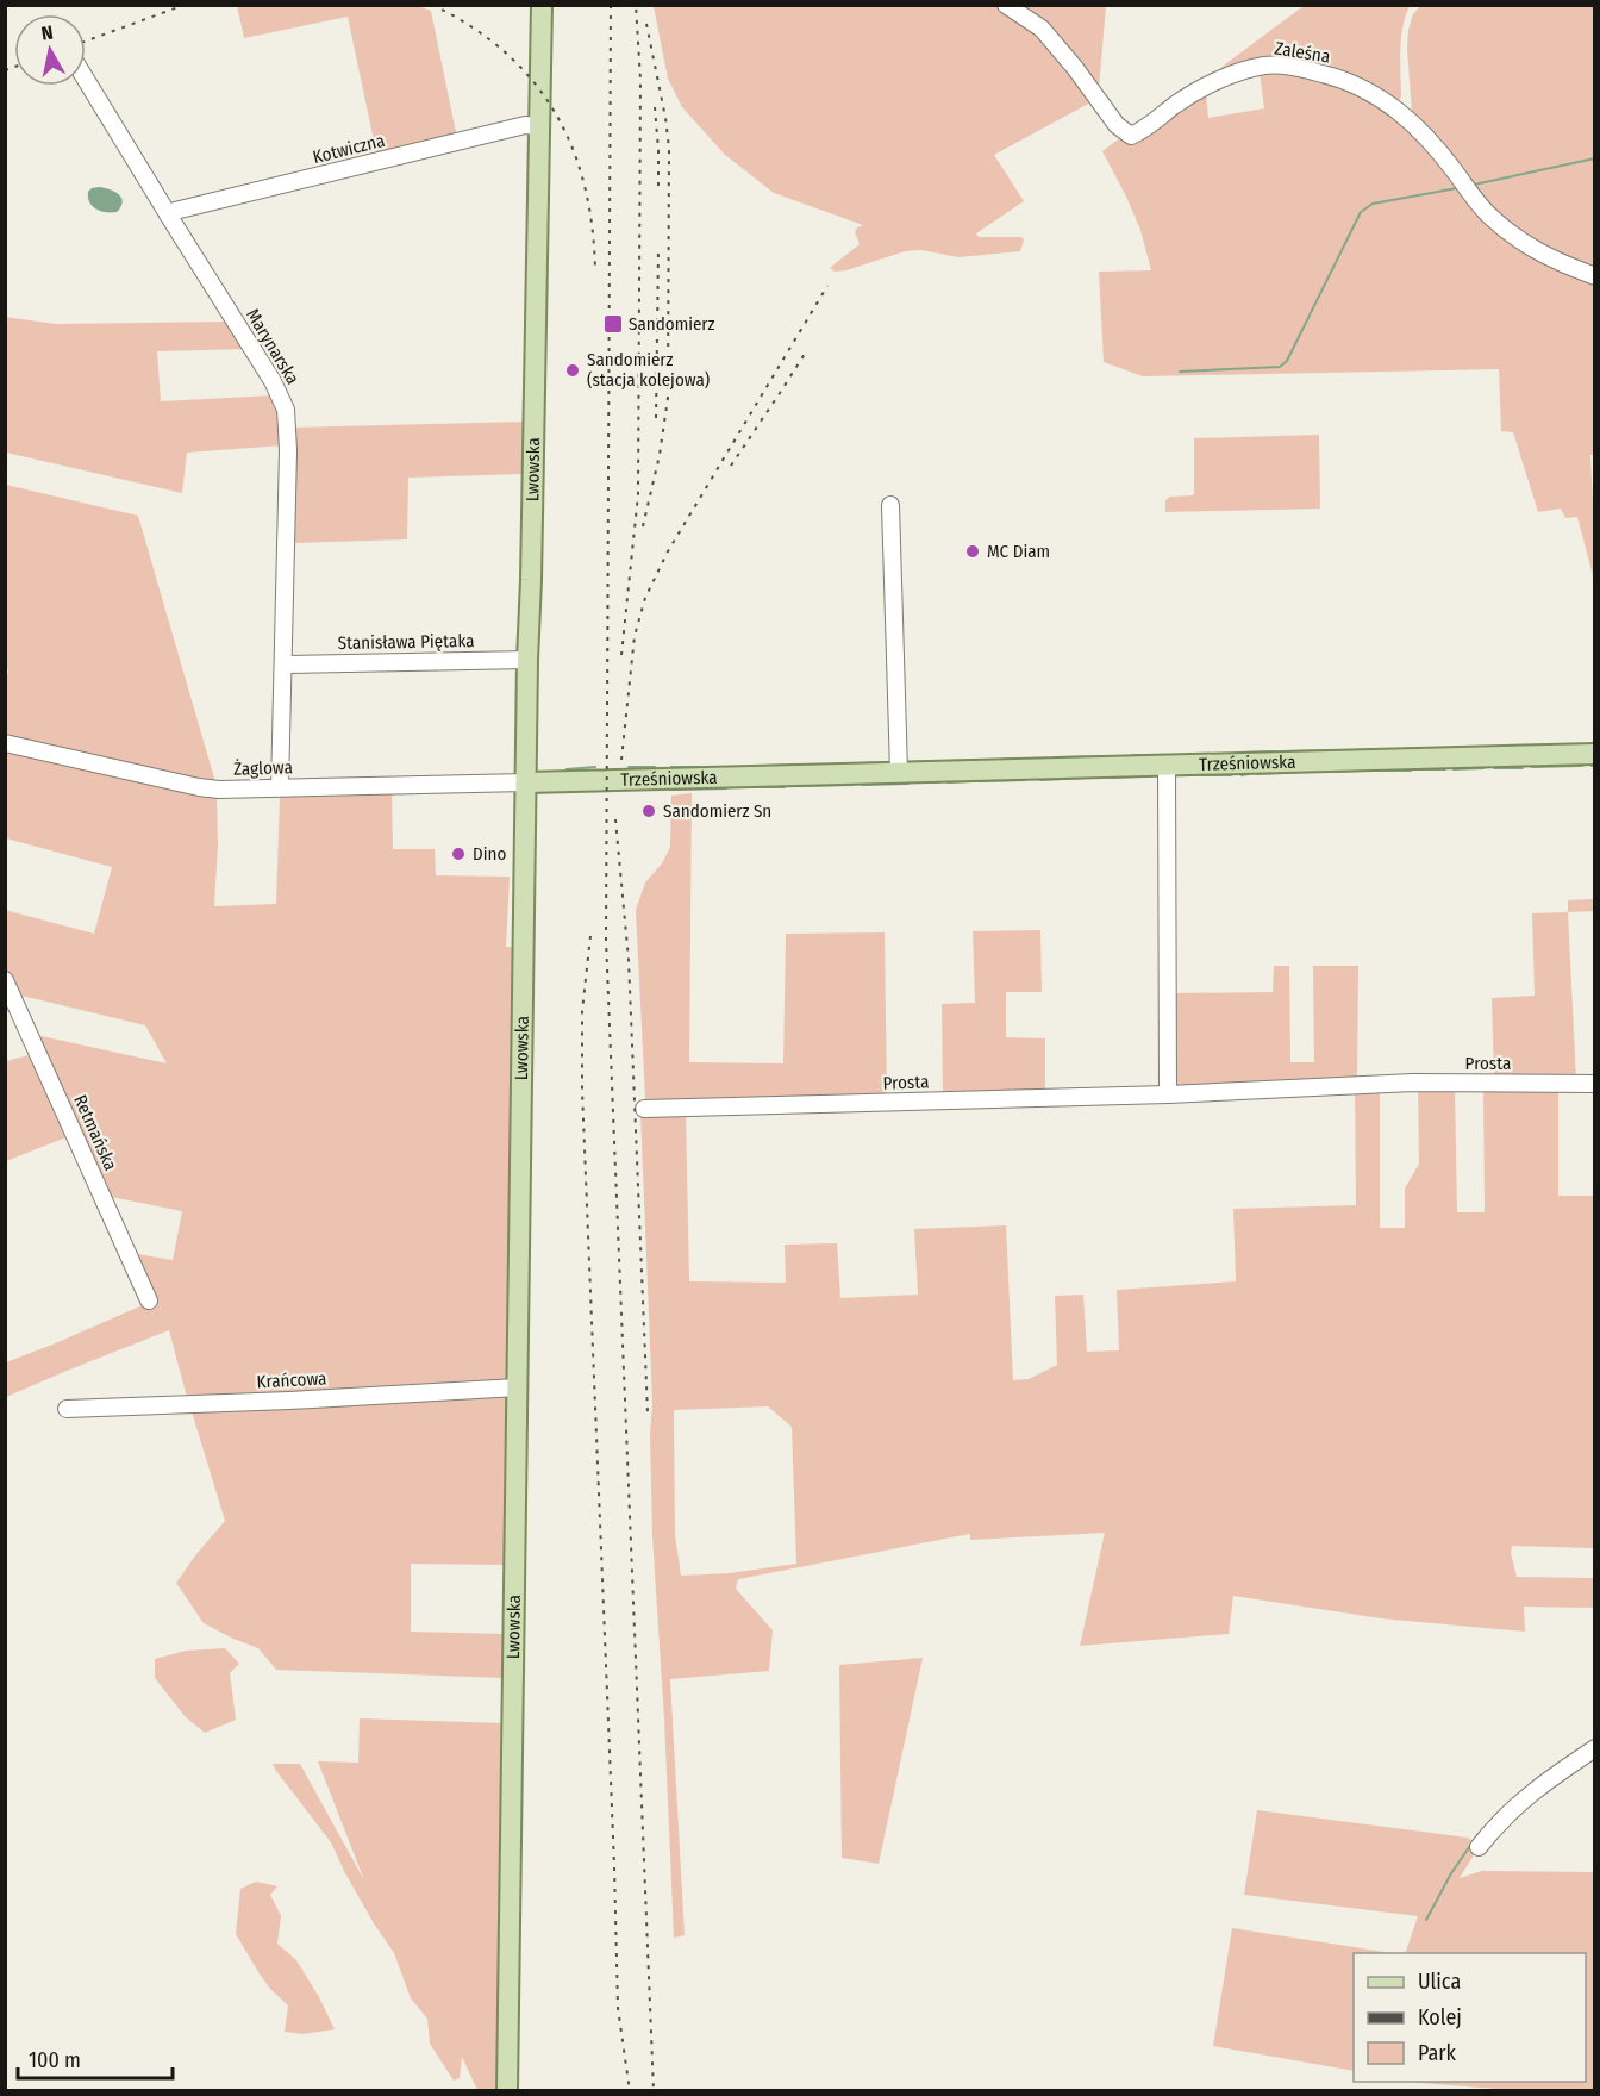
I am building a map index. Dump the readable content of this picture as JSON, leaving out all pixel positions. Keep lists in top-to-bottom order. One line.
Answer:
{"streets":{"main road":["Lwowska","Trześniowska"],"street":["Zaleśna","Kotwiczna","Marynarska","Stanisława Piętaka","Żaglowa","Prosta","Retmańska","Krańcowa"]},"crossings":[["Kotwiczna","Marynarska"],["Kotwiczna","Lwowska"],["Marynarska","Stanisława Piętaka"],["Marynarska","Żaglowa"],["Lwowska","Stanisława Piętaka"],["Lwowska","Trześniowska"],["Lwowska","Żaglowa"],["Lwowska","Krańcowa"],["Trześniowska","Żaglowa"]],"places":{"transit":["Sandomierz"],"other":["Sandomierz (stacja kolejowa)","MC Diam","Sandomierz Sn","Dino"]},"legend":["Ulica","Kolej","Park"],"scale_bar":"100 m","north":"top"}
